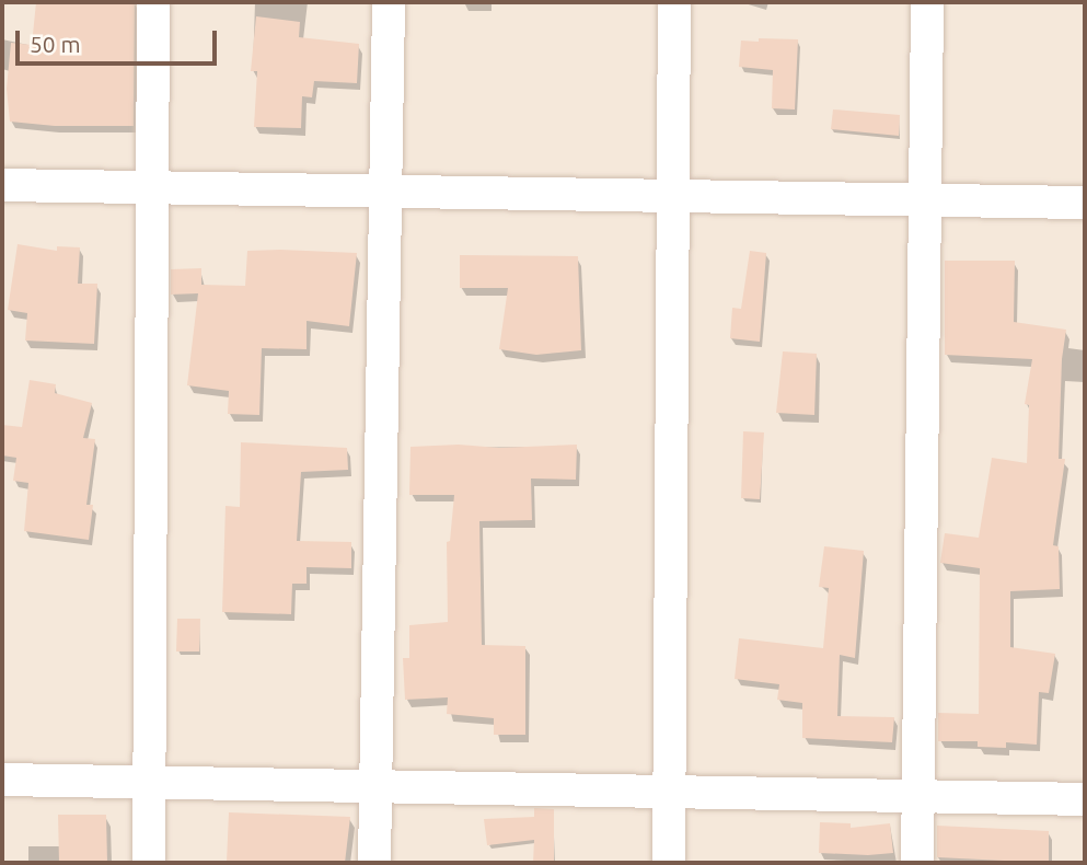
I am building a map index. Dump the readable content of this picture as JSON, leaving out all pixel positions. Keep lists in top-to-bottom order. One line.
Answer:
{"scale_bar":"50 m"}
